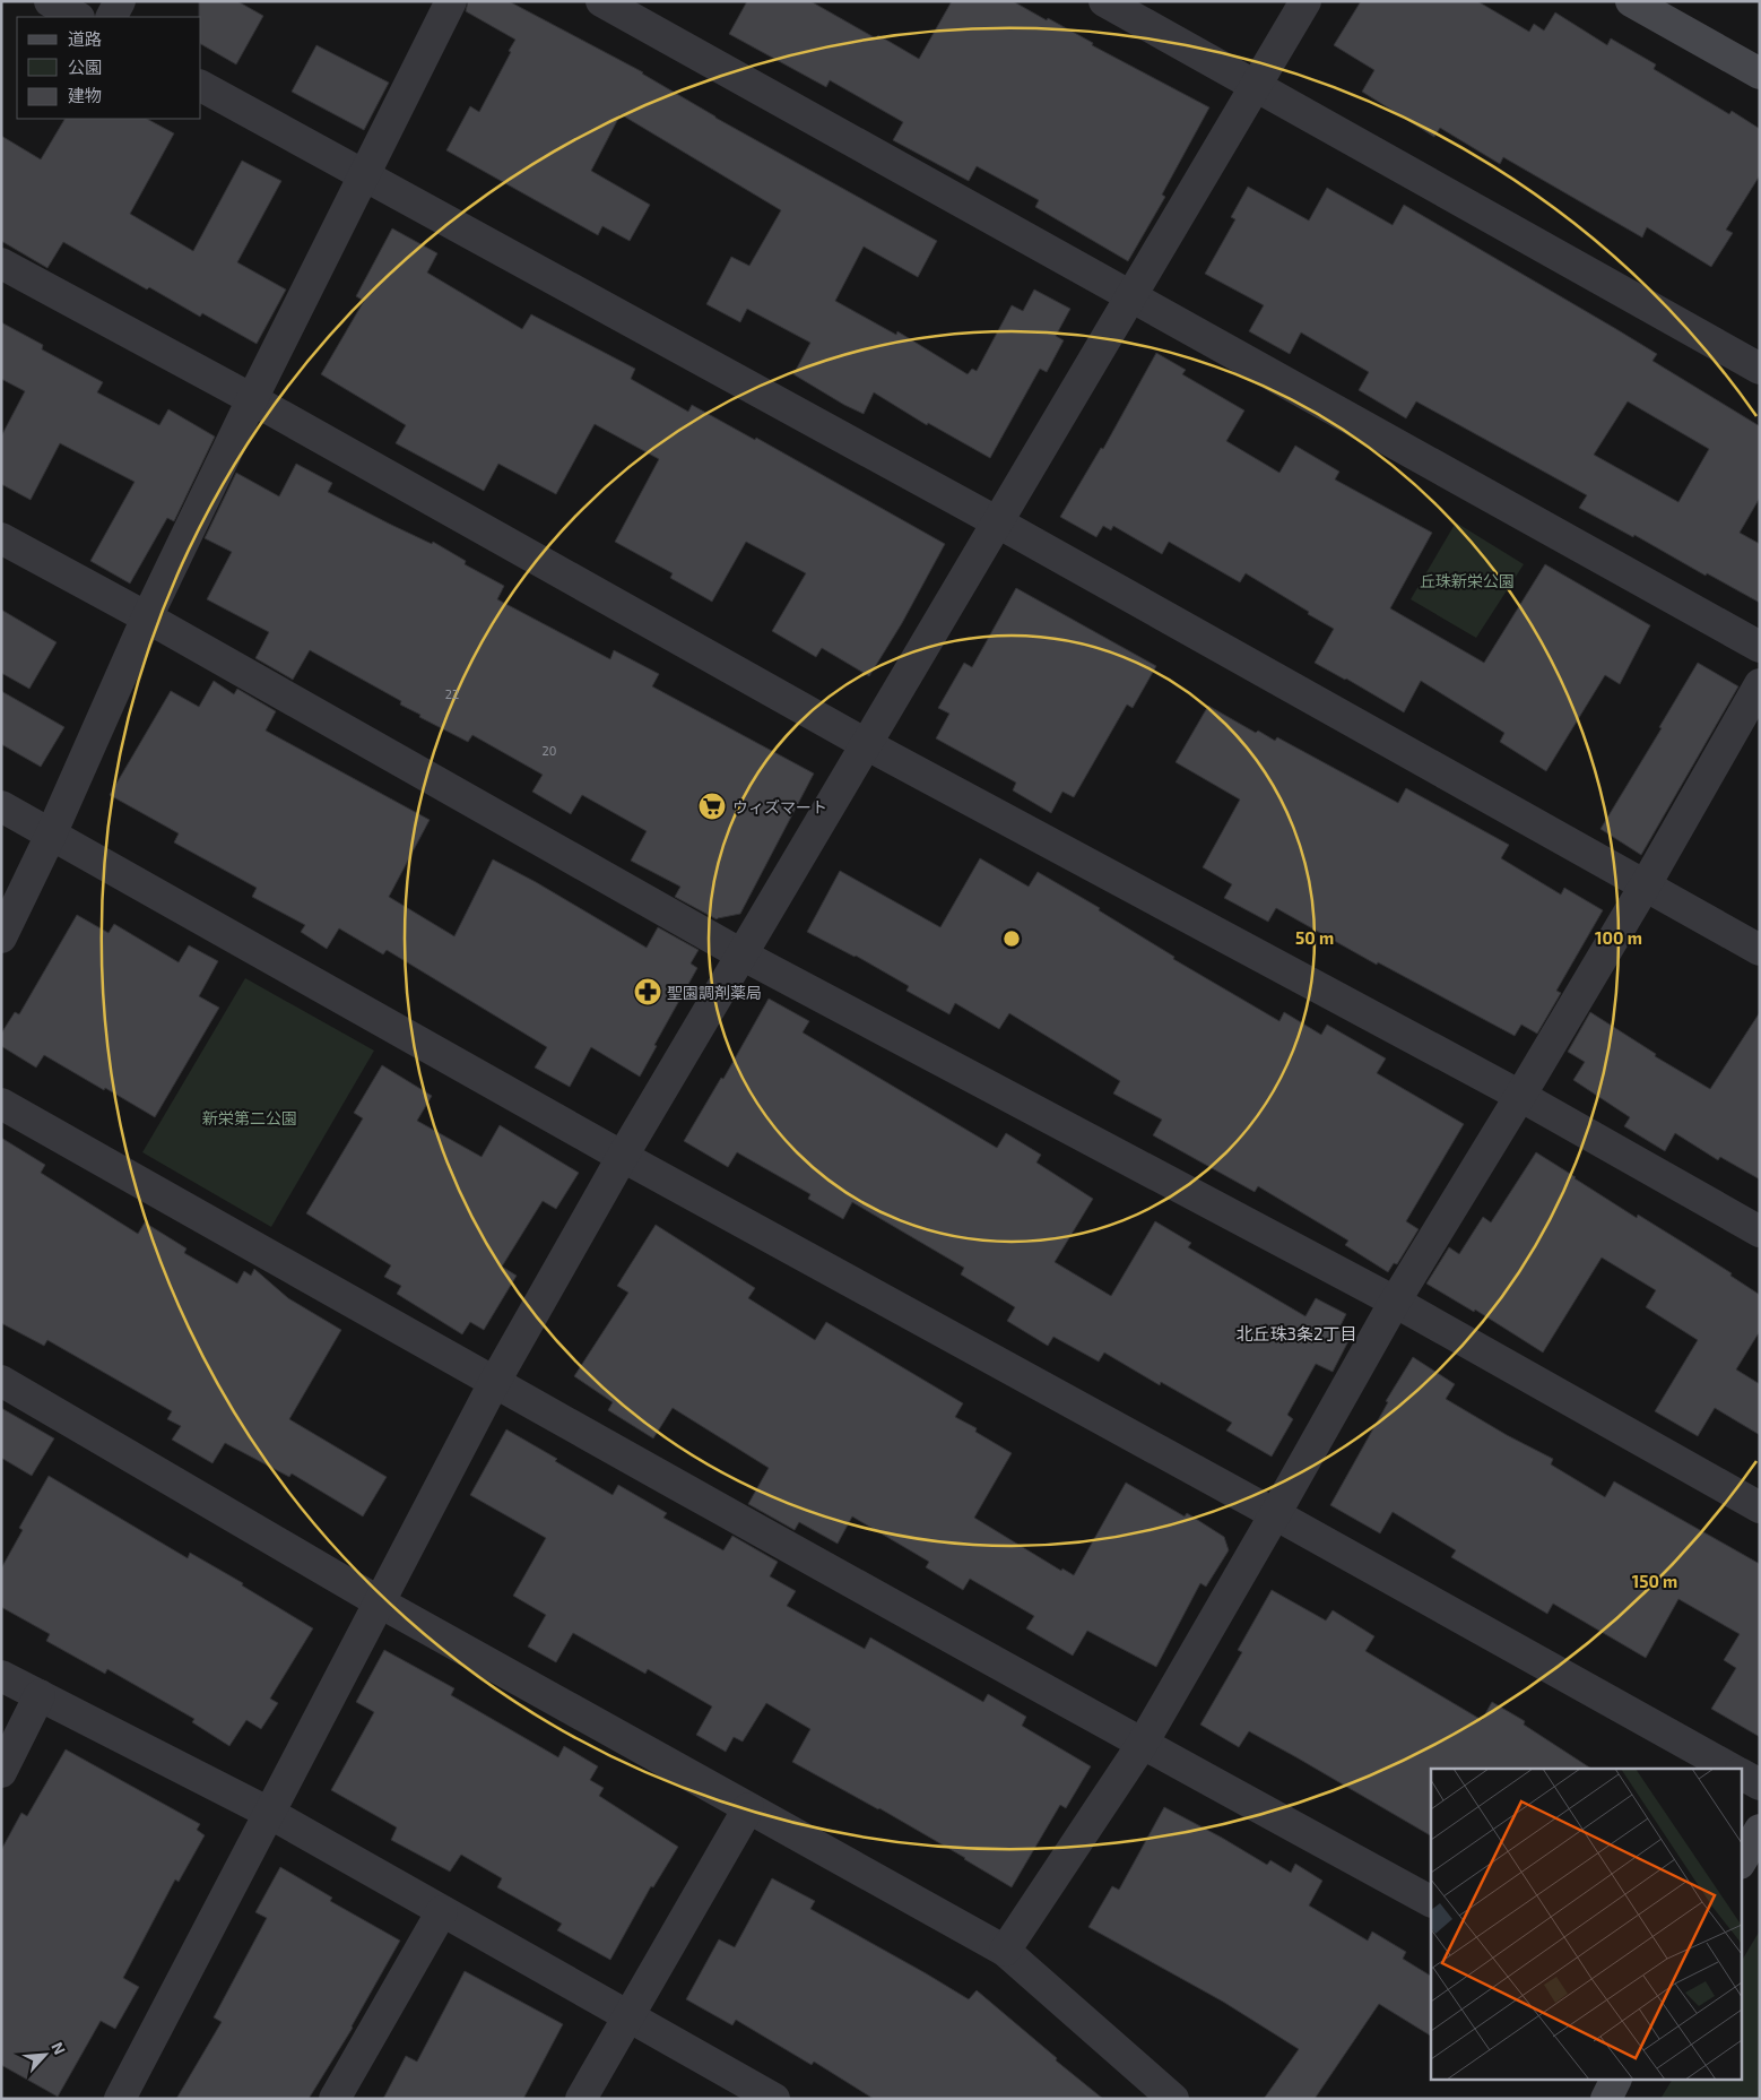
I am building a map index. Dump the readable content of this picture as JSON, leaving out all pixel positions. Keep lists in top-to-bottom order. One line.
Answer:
{"districts":["北丘珠3条2丁目"],"parks":["丘珠新栄公園","新栄第二公園"],"places":{"supermarket":["ウィズマート"],"pharmacy":["聖園調剤薬局"]},"house_numbers":["22","20"],"legend":["道路","公園","建物"],"north":"top right","rings":["50 m","100 m","150 m"]}
